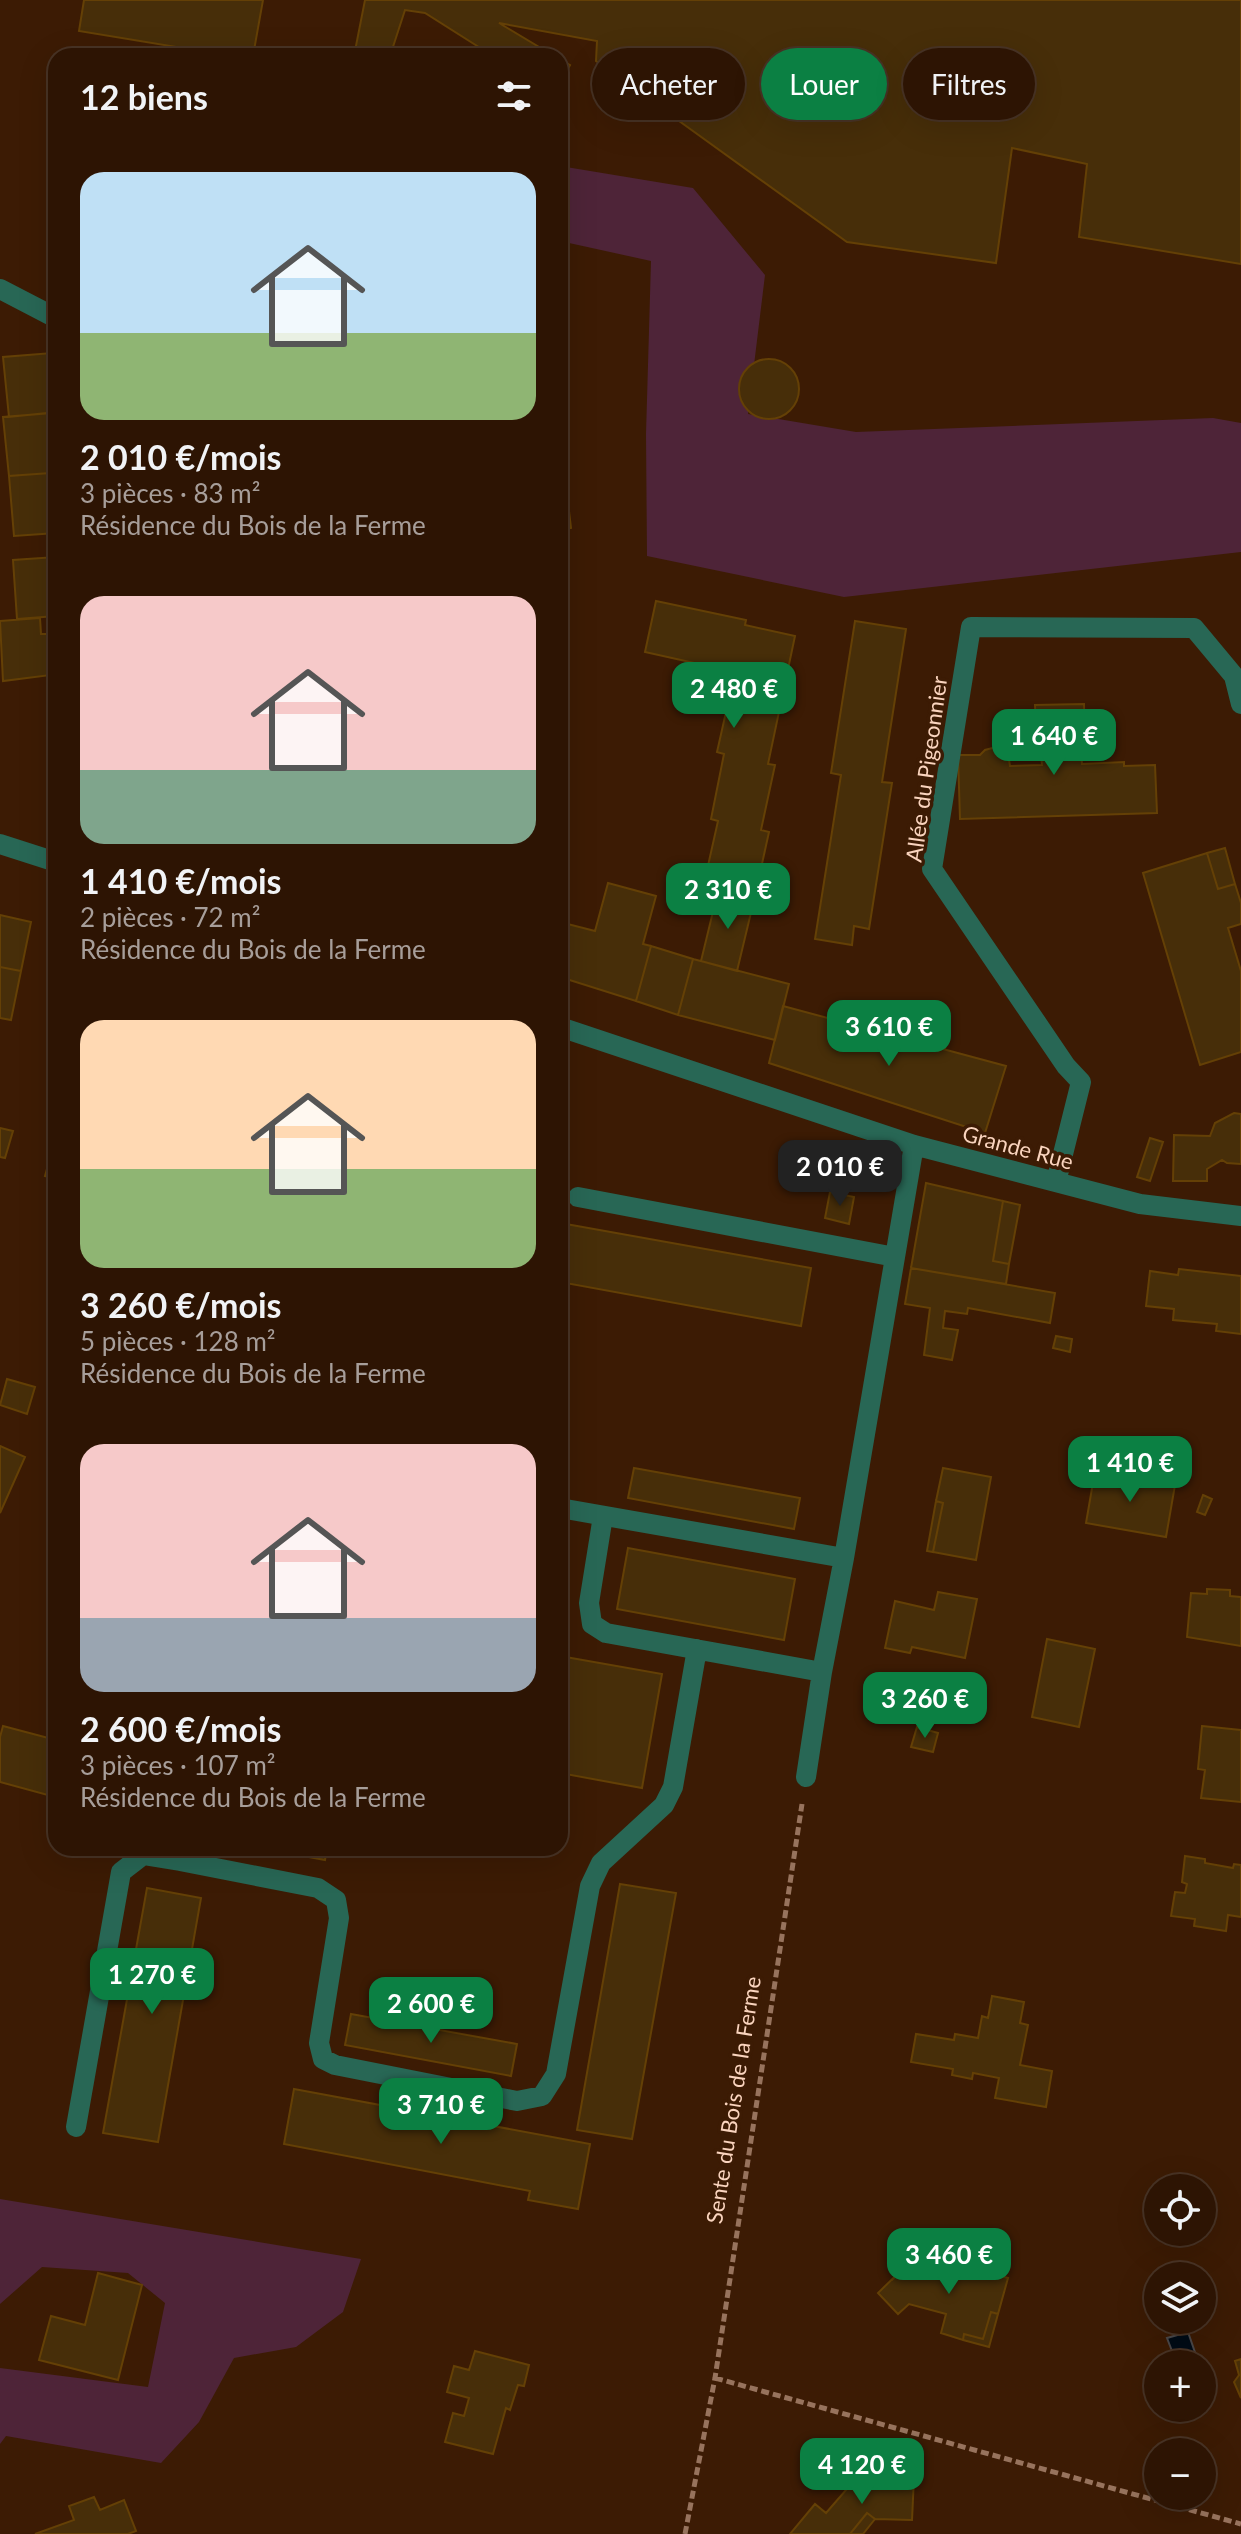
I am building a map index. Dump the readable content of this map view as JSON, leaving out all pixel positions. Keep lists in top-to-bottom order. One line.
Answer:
{"streets":{"street":["Allée du Pigeonnier","Grande Rue"],"path":["Sente du Bois de la Ferme"]},"crossings":[["Allée du Pigeonnier","Grande Rue"]],"page":{"chip":["Acheter","Louer","Filtres"],"heading":"12 biens","list":[{"name":"2 010 €/mois","note":"3 pièces · 83 m² · Résidence du Bois de la Ferme"},{"name":"1 410 €/mois","note":"2 pièces · 72 m² · Résidence du Bois de la Ferme"},{"name":"3 260 €/mois","note":"5 pièces · 128 m² · Résidence du Bois de la Ferme"},{"name":"2 600 €/mois","note":"3 pièces · 107 m² · Résidence du Bois de la Ferme"}],"price":["2 480 €","1 640 €","2 310 €","3 610 €","2 010 €","1 410 €","3 260 €","1 270 €","2 600 €","3 710 €","3 460 €","4 120 €"],"map_buttons":["+","−"]}}
